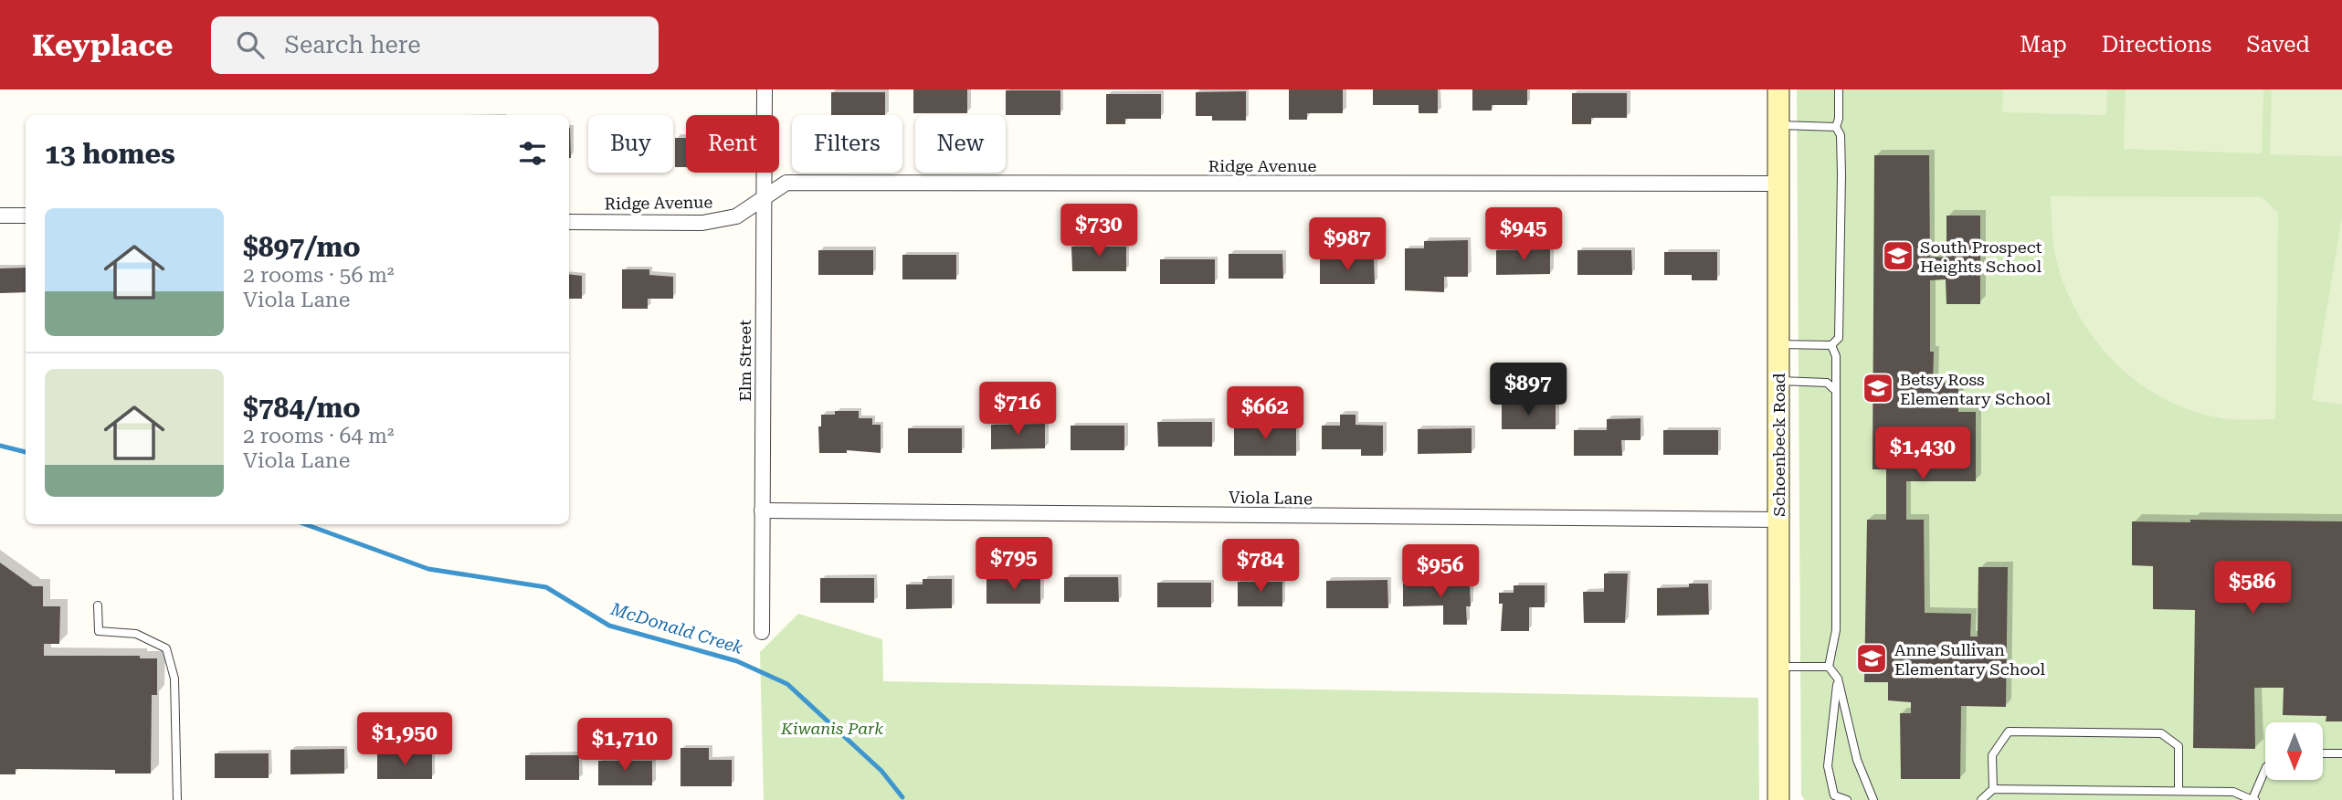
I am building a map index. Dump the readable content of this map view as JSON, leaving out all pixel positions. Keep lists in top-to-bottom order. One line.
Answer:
{"streets":{"main road":["Schoenbeck Road"],"street":["Ridge Avenue","Elm Street","Viola Lane"]},"crossings":[["Ridge Avenue","Elm Street"],["Ridge Avenue","Schoenbeck Road"],["Elm Street","Viola Lane"],["Schoenbeck Road","Viola Lane"]],"water":["McDonald Creek"],"parks":["Kiwanis Park"],"places":{"school or university":["South Prospect Heights School","Betsy Ross Elementary School","Anne Sullivan Elementary School"]},"north":"bottom","page":{"header":"Keyplace","search":"Search here","nav":["Map","Directions","Saved"],"chip":["Buy","Rent","Filters","New"],"heading":"13 homes","list":[{"name":"$897/mo","note":"2 rooms · 56 m² · Viola Lane"},{"name":"$784/mo","note":"2 rooms · 64 m² · Viola Lane"}],"price":["$730","$945","$987","$897","$716","$662","$1,430","$795","$784","$956","$586","$1,950","$1,710"]}}
